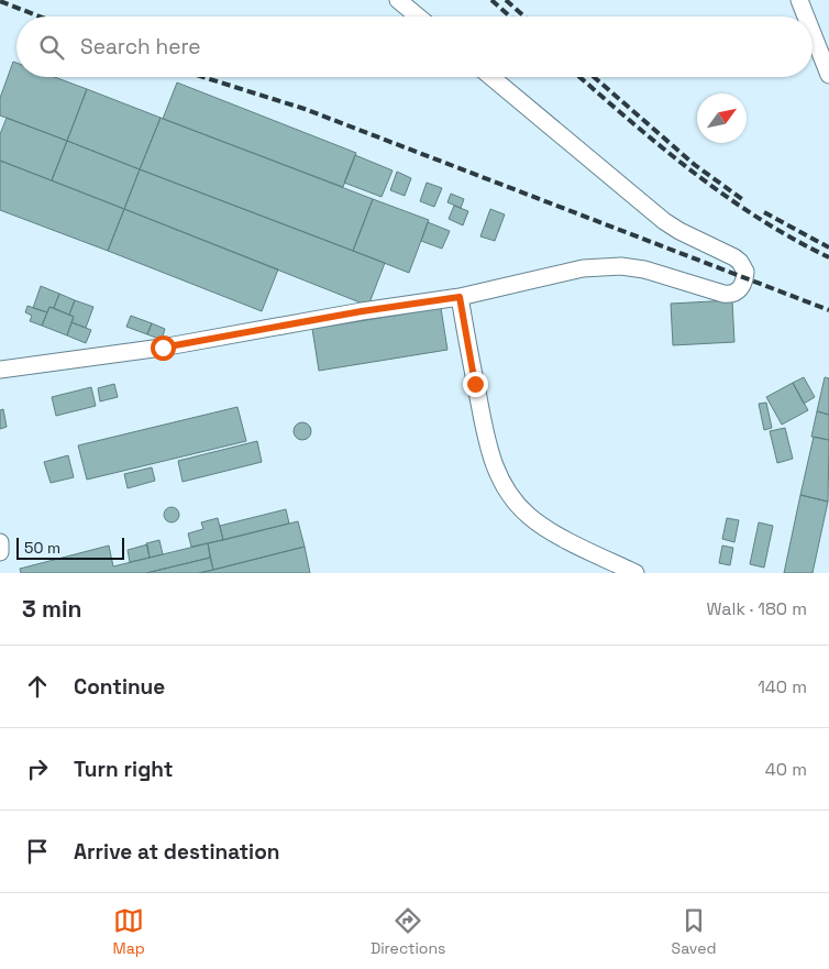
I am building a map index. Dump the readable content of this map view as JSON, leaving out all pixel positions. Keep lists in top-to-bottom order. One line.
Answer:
{"scale_bar":"50 m","north":"top right","page":{"search":"Search here","scale":"50 m","heading":["3 min","Walk · 180 m"],"list":[["Continue","140 m"],["Turn right","40 m"],"Arrive at destination"],"nav":["Map","Directions","Saved"]}}
